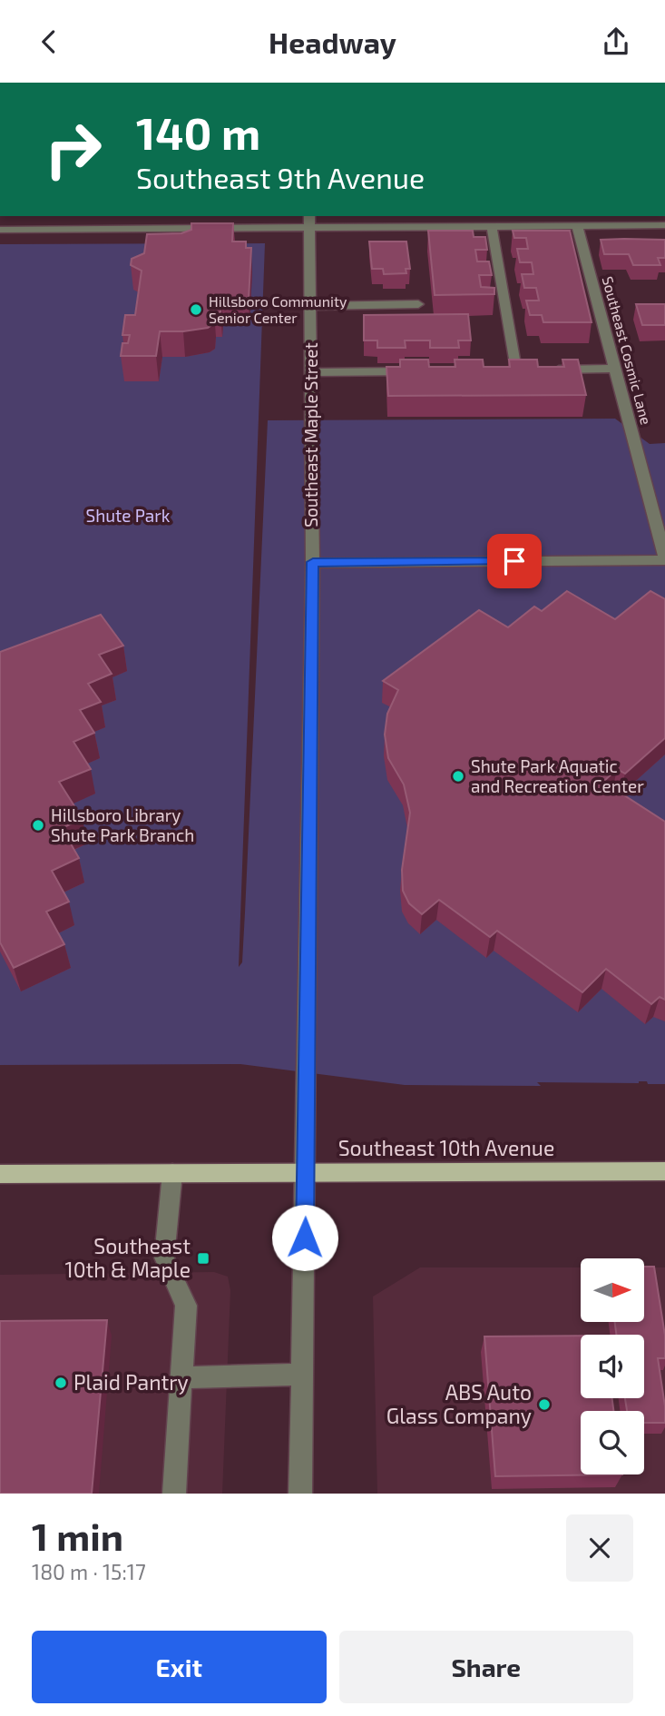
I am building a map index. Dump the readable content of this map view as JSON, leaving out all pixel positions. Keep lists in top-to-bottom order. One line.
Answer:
{"streets":{"main road":["Southeast 10th Avenue"],"street":["Southeast Cosmic Lane","Southeast Maple Street"]},"crossings":[["Southeast Maple Street","Southeast 10th Avenue"]],"parks":["Shute Park"],"places":{"other":["Hillsboro Community Senior Center","Shute Park Aquatic and Recreation Center","Hillsboro Library Shute Park Branch","Plaid Pantry","ABS Auto Glass Company"],"transit":["Southeast 10th & Maple"]},"north":"right","page":{"header":"Headway","turn":["140 m","Southeast 9th Avenue"],"heading":["1 min","180 m · 15:17"],"buttons":["Exit","Share"]}}
